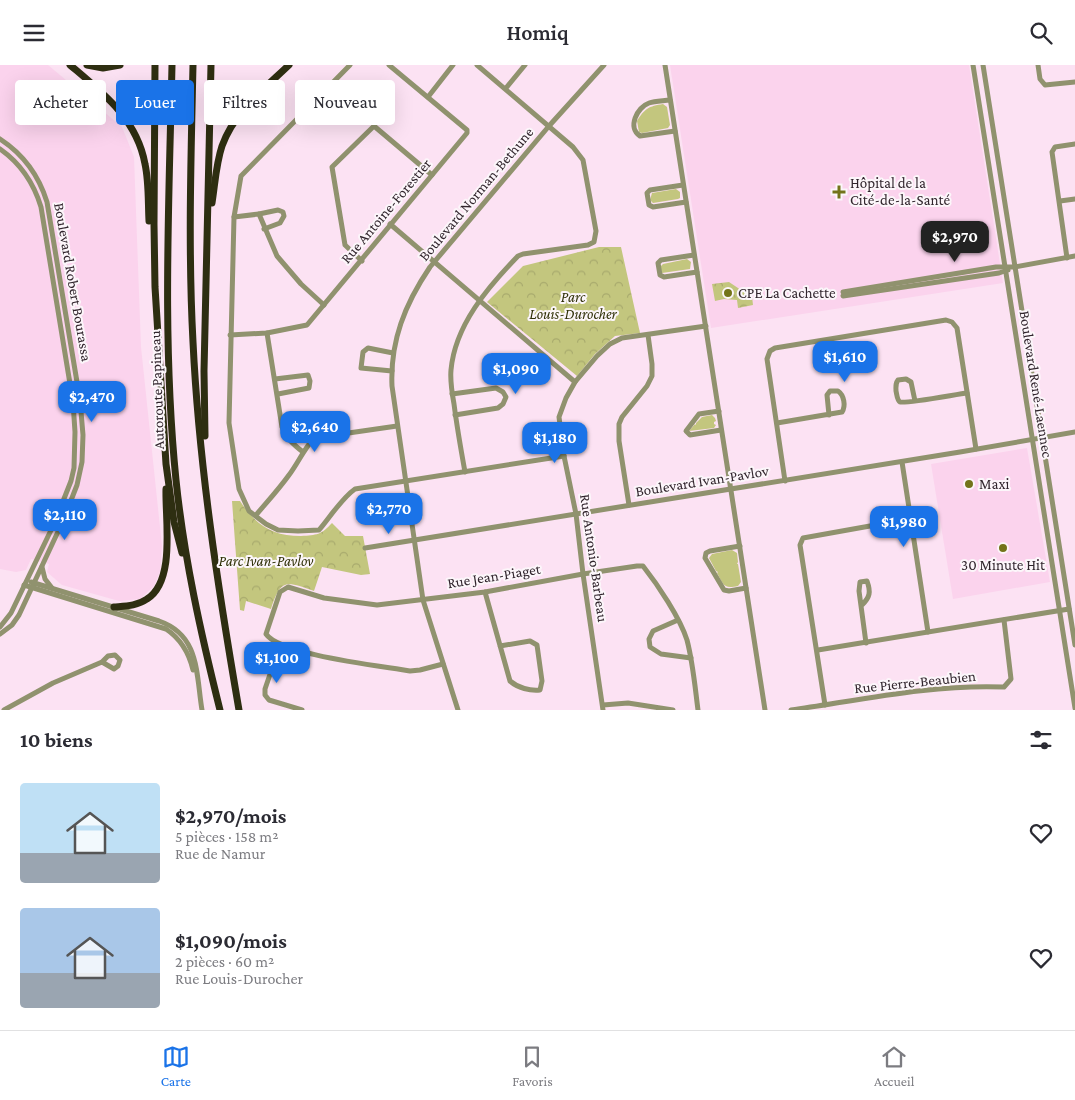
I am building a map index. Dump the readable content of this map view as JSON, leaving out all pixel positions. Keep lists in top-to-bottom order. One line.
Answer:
{"streets":{"highway":["Autoroute Papineau"],"street":["Boulevard Norman-Bethune","Rue Antoine-Forestier","Boulevard Robert Bourassa","Boulevard René-Laennec","Boulevard Ivan-Pavlov","Rue Antonio-Barbeau","Rue Jean-Piaget","Rue Pierre-Beaubien"]},"crossings":[["Boulevard Norman-Bethune","Boulevard Ivan-Pavlov"],["Boulevard Norman-Bethune","Rue Jean-Piaget"],["Boulevard René-Laennec","Boulevard Ivan-Pavlov"],["Boulevard Ivan-Pavlov","Rue Antonio-Barbeau"],["Rue Antonio-Barbeau","Rue Jean-Piaget"]],"parks":["Parc Louis-Durocher","Parc Ivan-Pavlov"],"places":{"health":["Hôpital de la Cité-de-la-Santé"],"other":["CPE La Cachette","Maxi","30 Minute Hit"]},"page":{"header":"Homiq","chip":["Acheter","Louer","Filtres","Nouveau"],"price":["$2,970","$1,610","$1,090","$2,470","$2,640","$1,180","$2,770","$2,110","$1,980","$1,100"],"heading":"10 biens","list":[{"name":"$2,970/mois","note":"5 pièces · 158 m² · Rue de Namur"},{"name":"$1,090/mois","note":"2 pièces · 60 m² · Rue Louis-Durocher"}],"tabs":["Carte","Favoris","Accueil"]}}
